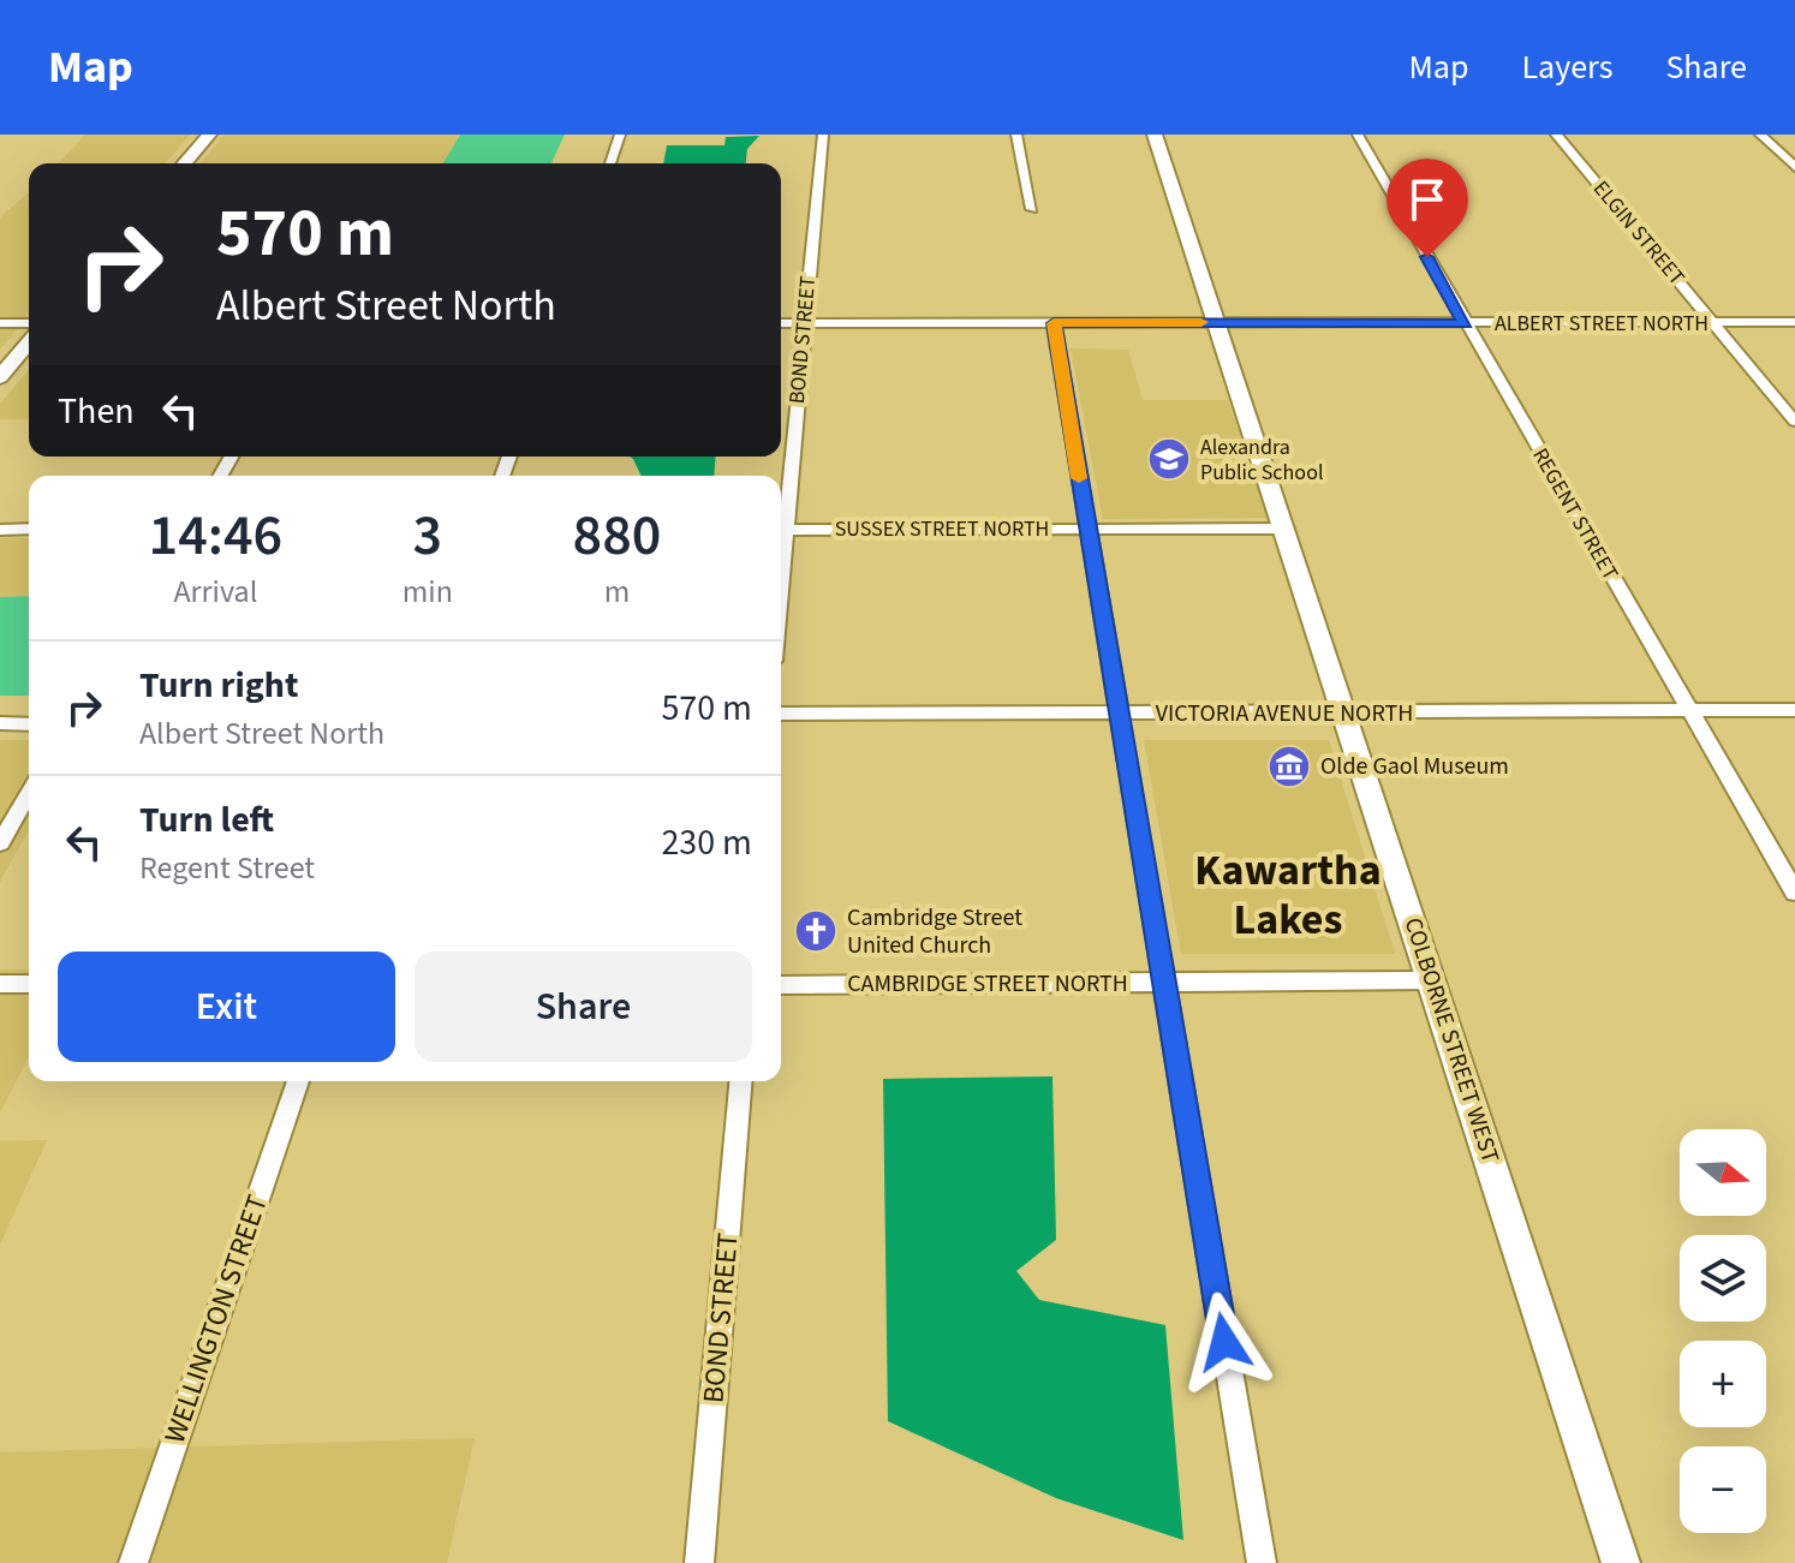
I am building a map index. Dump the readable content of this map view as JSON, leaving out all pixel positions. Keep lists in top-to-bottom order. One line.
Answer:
{"streets":{"main road":["COLBORNE STREET WEST"],"street":["ELGIN STREET","ALBERT STREET NORTH","BOND STREET","REGENT STREET","SUSSEX STREET NORTH","VICTORIA AVENUE NORTH","CAMBRIDGE STREET NORTH","WELLINGTON STREET"]},"crossings":[["ELGIN STREET","ALBERT STREET NORTH"],["ALBERT STREET NORTH","BOND STREET"],["ALBERT STREET NORTH","REGENT STREET"],["ALBERT STREET NORTH","COLBORNE STREET WEST"],["REGENT STREET","VICTORIA AVENUE NORTH"],["SUSSEX STREET NORTH","COLBORNE STREET WEST"],["VICTORIA AVENUE NORTH","COLBORNE STREET WEST"],["CAMBRIDGE STREET NORTH","COLBORNE STREET WEST"]],"districts":["Kawartha Lakes"],"places":{"school or university":["Alexandra Public School"],"museum":["Olde Gaol Museum"],"church":["Cambridge Street United Church"]},"north":"right","page":{"header":"Map","nav":["Map","Layers","Share"],"turn":["570 m","Albert Street North"],"then":"Then","eta":["14:46","Arrival","3","min","880","m"],"list":[{"name":"Turn right","note":"Albert Street North","value":"570 m"},{"name":"Turn left","note":"Regent Street","value":"230 m"}],"buttons":["Exit","Share"],"map_buttons":["+","−"]}}
